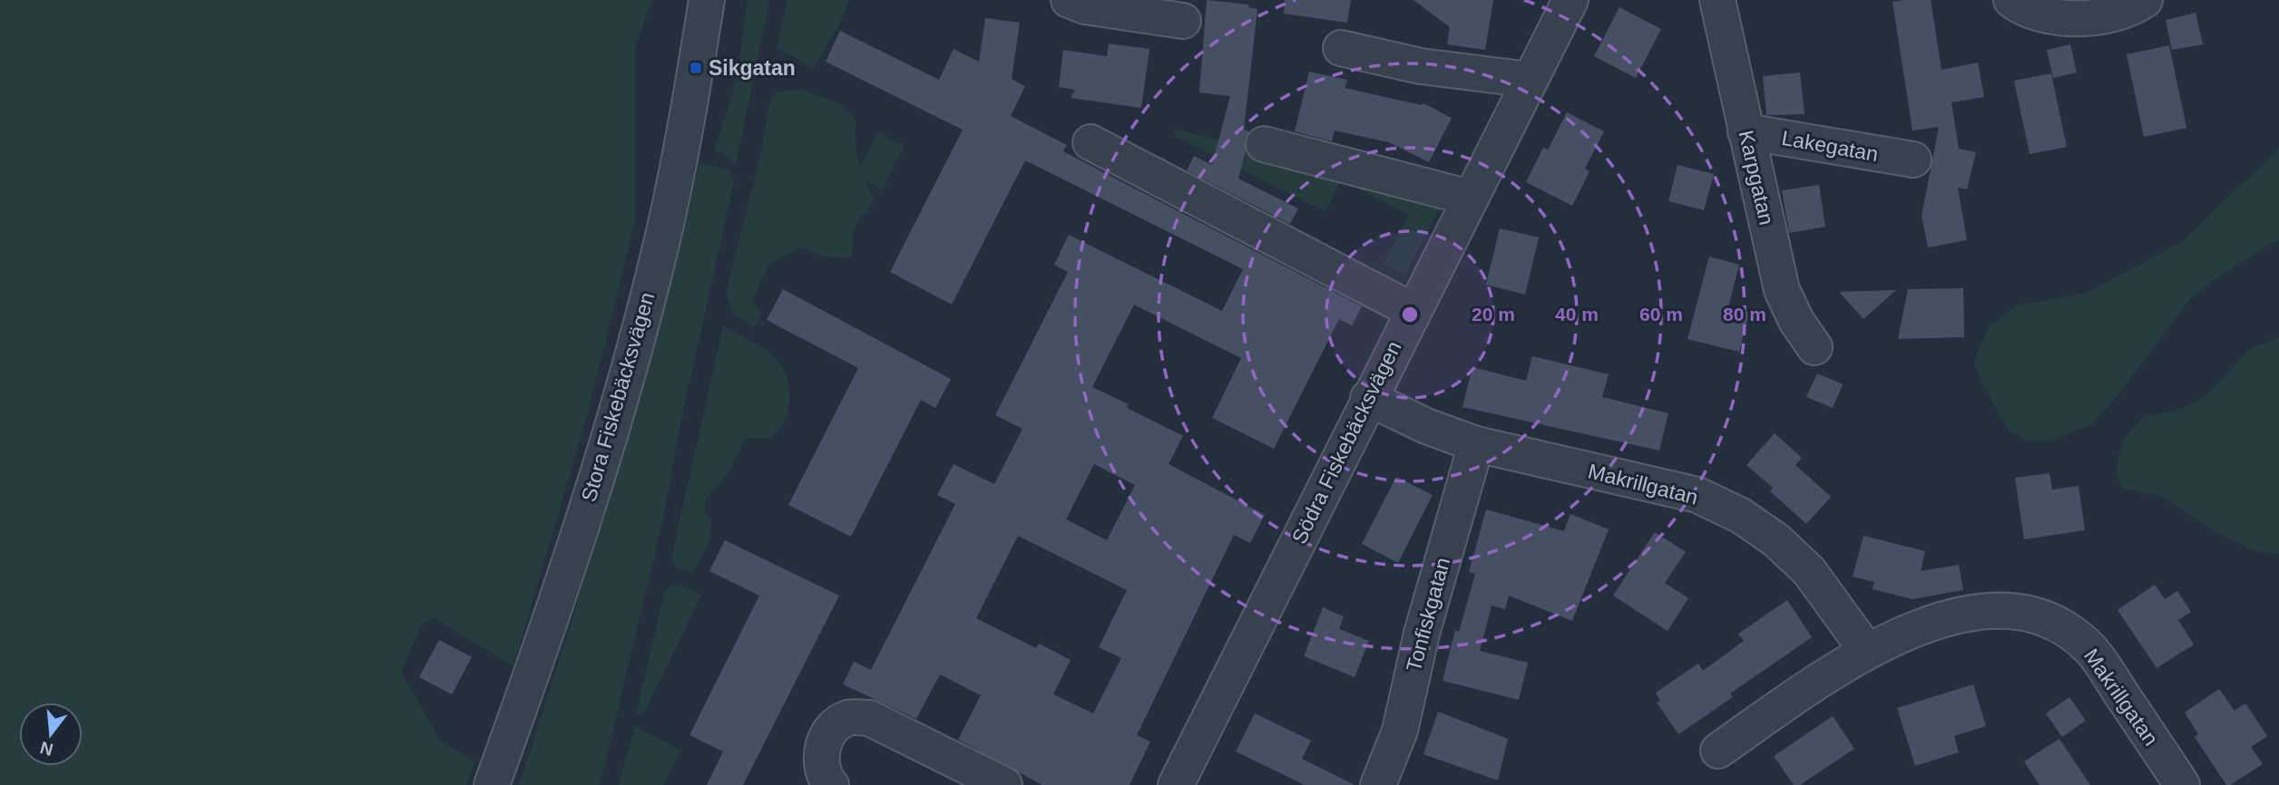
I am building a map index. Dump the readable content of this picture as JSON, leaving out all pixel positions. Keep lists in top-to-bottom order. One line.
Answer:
{"streets":{"street":["Lakegatan","Karpgatan","Stora Fiskebäcksvägen","Södra Fiskebäcksvägen","Makrillgatan","Tonfiskgatan"]},"crossings":[["Lakegatan","Karpgatan"],["Södra Fiskebäcksvägen","Makrillgatan"],["Makrillgatan","Tonfiskgatan"]],"places":{"transit":["Sikgatan"]},"north":"bottom","rings":["20 m","40 m","60 m","80 m"]}
